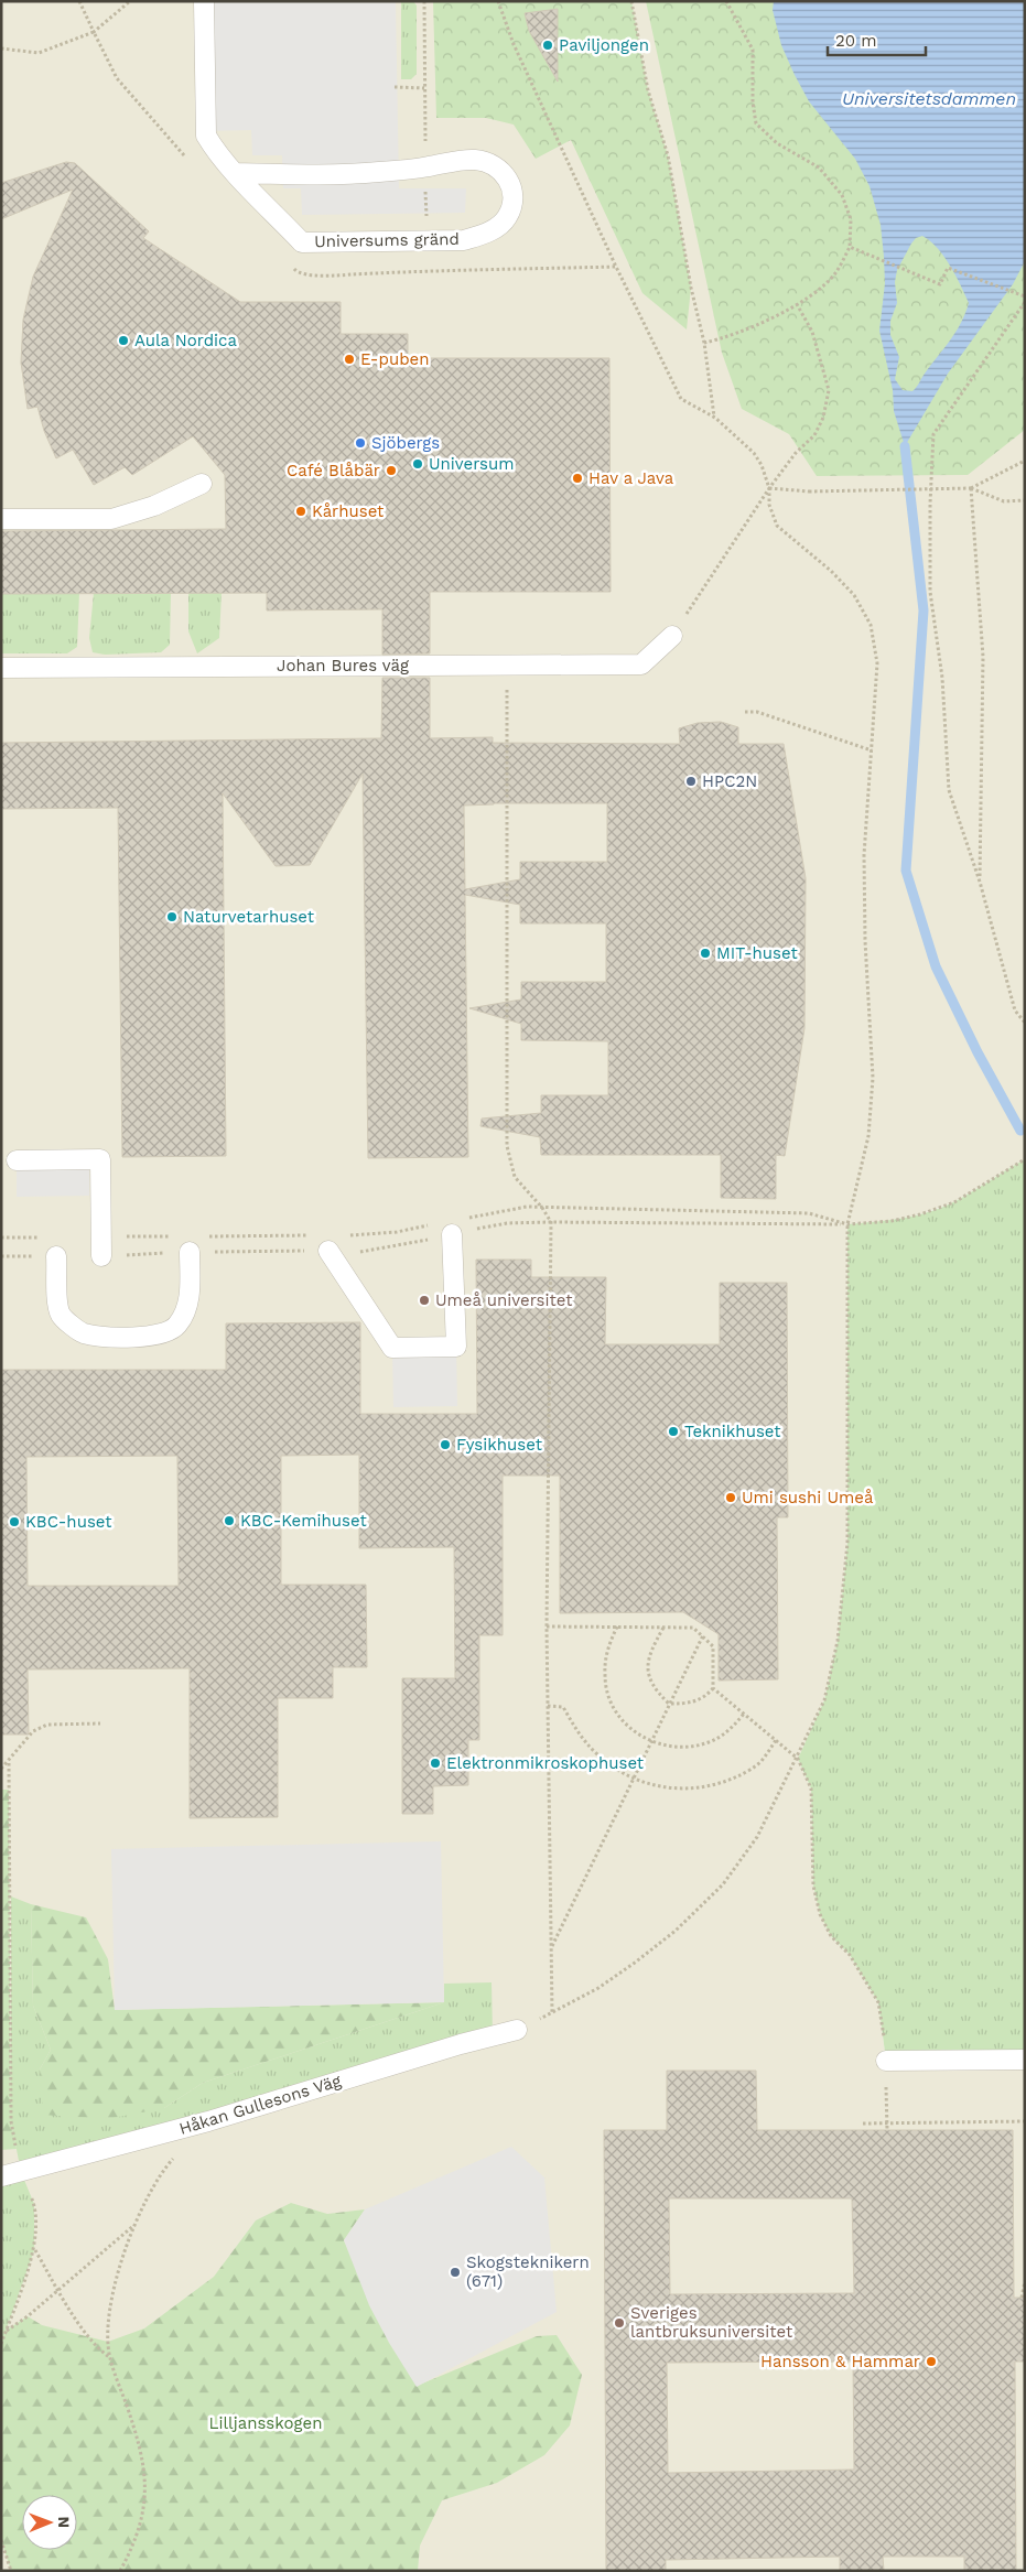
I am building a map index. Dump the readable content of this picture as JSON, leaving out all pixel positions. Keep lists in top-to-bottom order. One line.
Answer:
{"streets":{"lane":["Universums gränd","Johan Bures väg","Håkan Gullesons Väg"]},"water":["Universitetsdammen"],"parks":["Lilljansskogen"],"places":["Paviljongen","Aula Nordica","E-puben","Sjöbergs","Universum","Café Blåbär","Hav a Java","Kårhuset","HPC2N","Naturvetarhuset","MIT-huset","Umeå universitet","Teknikhuset","Fysikhuset","Umi sushi Umeå","KBC-Kemihuset","KBC-huset","Elektronmikroskophuset","Skogsteknikern (671)","Sveriges lantbruksuniversitet","Hansson & Hammar"],"scale_bar":"20 m","north":"right"}
